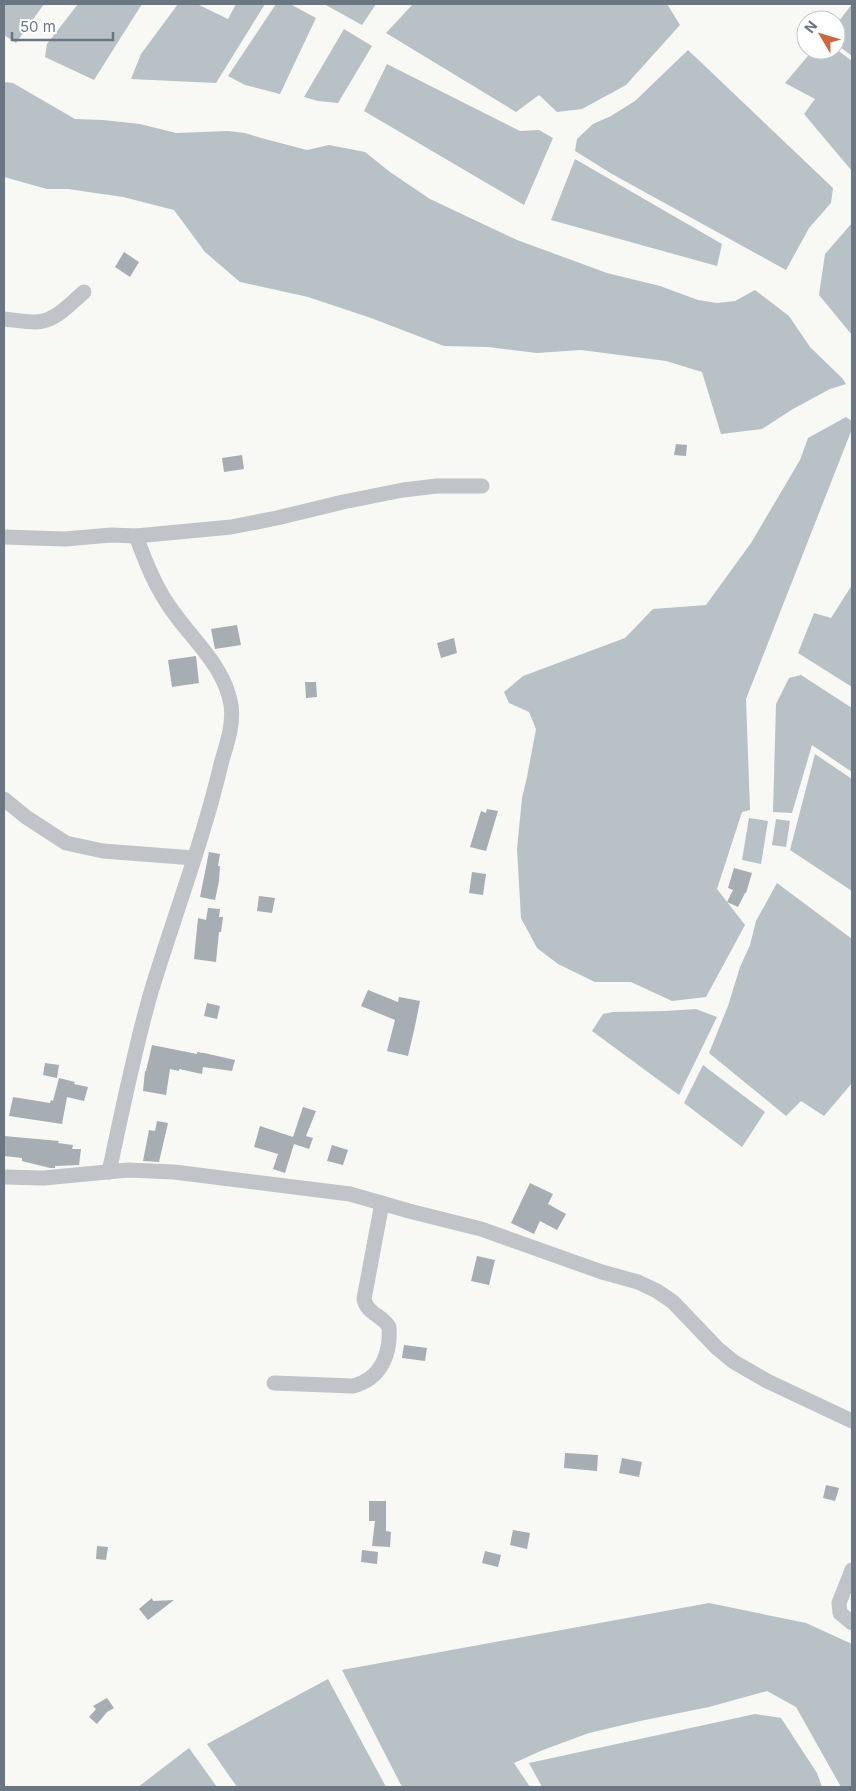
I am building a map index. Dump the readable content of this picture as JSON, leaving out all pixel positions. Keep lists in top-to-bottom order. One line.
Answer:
{"scale_bar":"50 m","north":"top left"}
